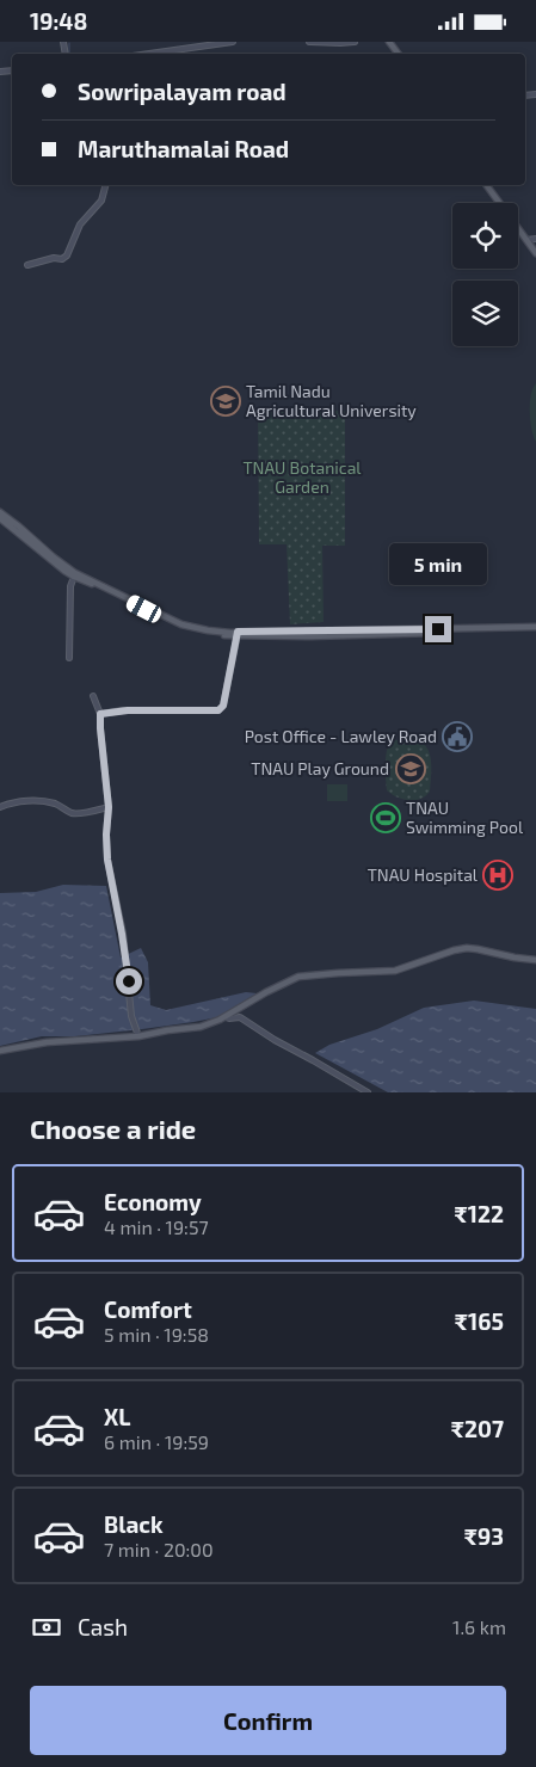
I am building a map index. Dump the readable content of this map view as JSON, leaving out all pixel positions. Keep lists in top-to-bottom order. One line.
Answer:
{"parks":["TNAU Botanical Garden"],"places":{"school or university":["Tamil Nadu Agricultural University","TNAU Play Ground"],"public building":["Post Office - Lawley Road"],"sports":["TNAU Swimming Pool"],"hospital":["TNAU Hospital"]},"page":{"status":"19:48","banner":["Sowripalayam road","Maruthamalai Road"],"bubble":"5 min","heading":"Choose a ride","list":[{"name":"Economy","note":"4 min · 19:57","value":"₹122"},{"name":"Comfort","note":"5 min · 19:58","value":"₹165"},{"name":"XL","note":"6 min · 19:59","value":"₹207"},{"name":"Black","note":"7 min · 20:00","value":"₹93"}],"pay":["Cash","1.6 km"],"buttons":"Confirm"}}
